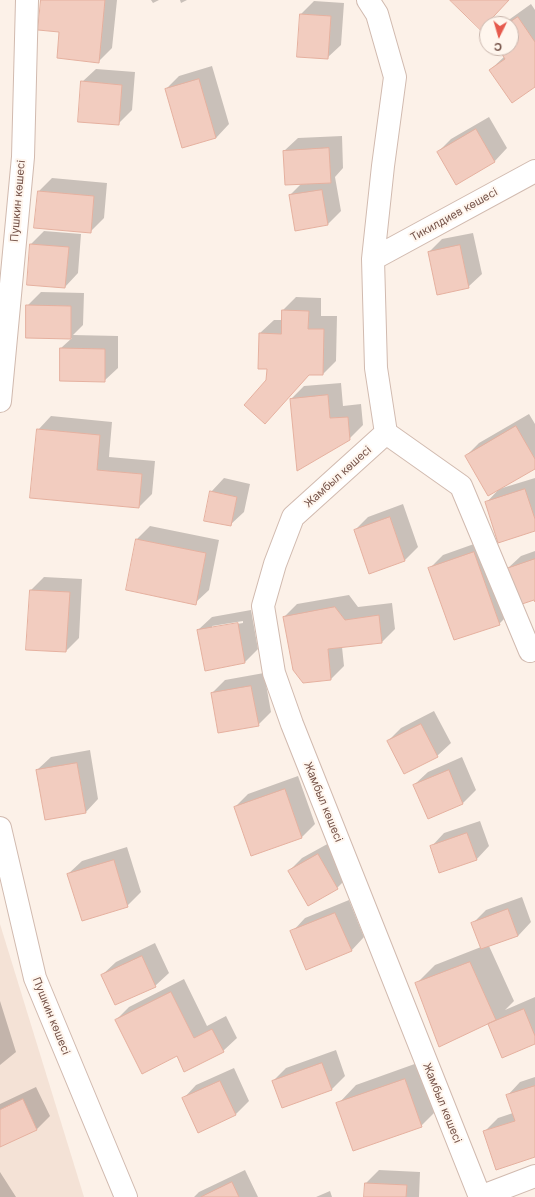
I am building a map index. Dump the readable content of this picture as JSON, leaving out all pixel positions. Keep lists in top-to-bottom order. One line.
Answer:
{"streets":{"street":["Пушкин көшесі","Тикилдиев көшесі","Жамбыл көшесі"]},"north":"bottom"}
